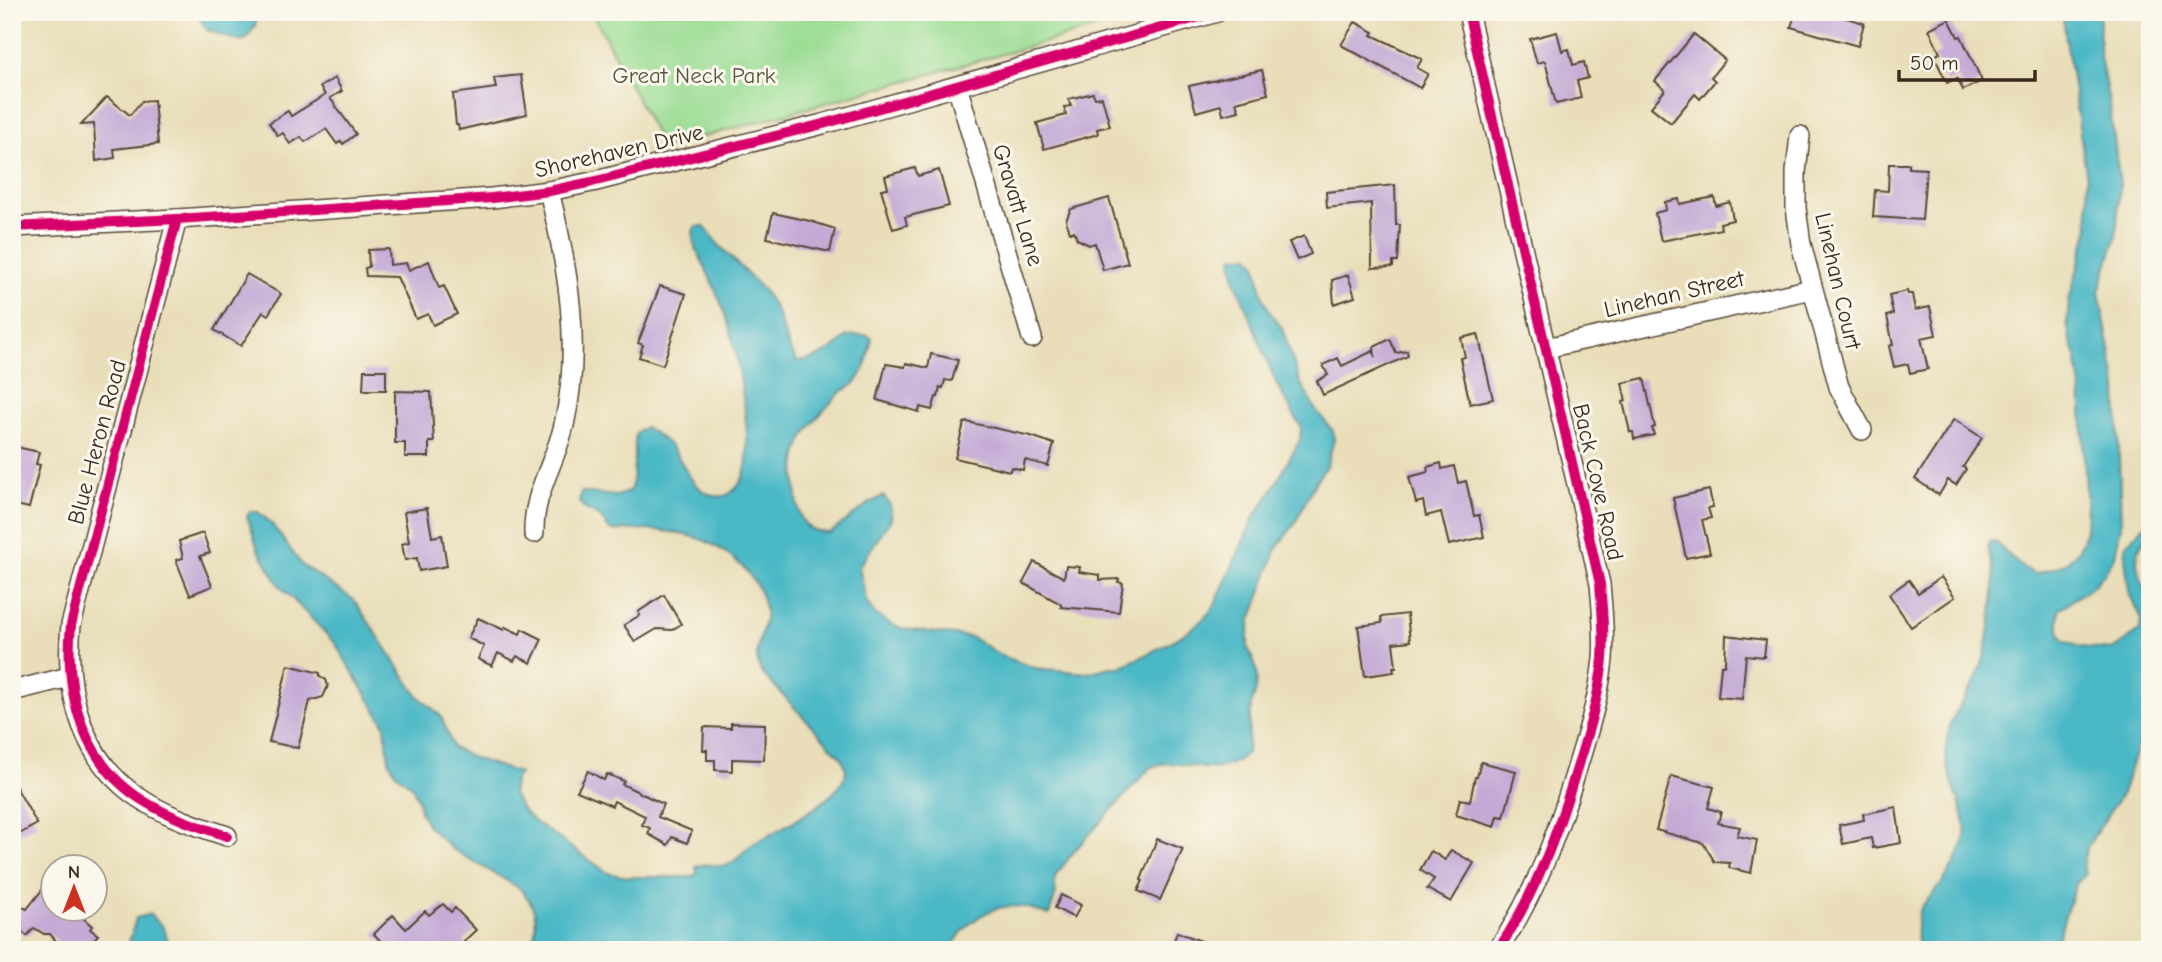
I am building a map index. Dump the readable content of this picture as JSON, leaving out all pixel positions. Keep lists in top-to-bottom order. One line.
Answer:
{"streets":{"street":["Shorehaven Drive","Gravatt Lane","Linehan Court","Linehan Street","Blue Heron Road","Back Cove Road"]},"crossings":[["Shorehaven Drive","Gravatt Lane"],["Shorehaven Drive","Blue Heron Road"],["Linehan Court","Linehan Street"],["Linehan Street","Back Cove Road"]],"parks":["Great Neck Park"],"scale_bar":"50 m","north":"top"}
